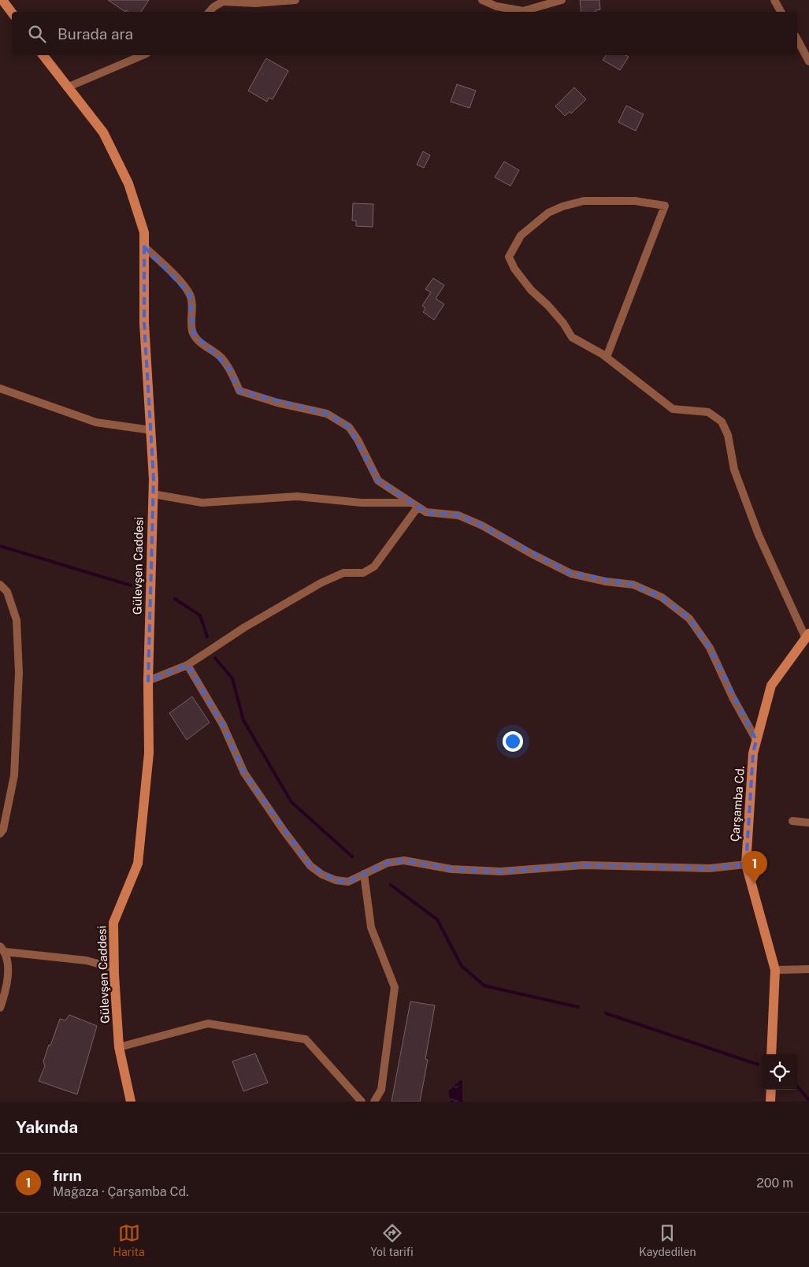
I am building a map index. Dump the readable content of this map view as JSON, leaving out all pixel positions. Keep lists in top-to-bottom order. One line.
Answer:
{"streets":{"street":["Gülevşen Caddesi","Çarşamba Cd."]},"page":{"search":"Burada ara","pins":"1","heading":"Yakında","list":[{"mark":"1","name":"fırın","note":"Mağaza · Çarşamba Cd.","value":"200 m"}],"nav":["Harita","Yol tarifi","Kaydedilen"]}}
